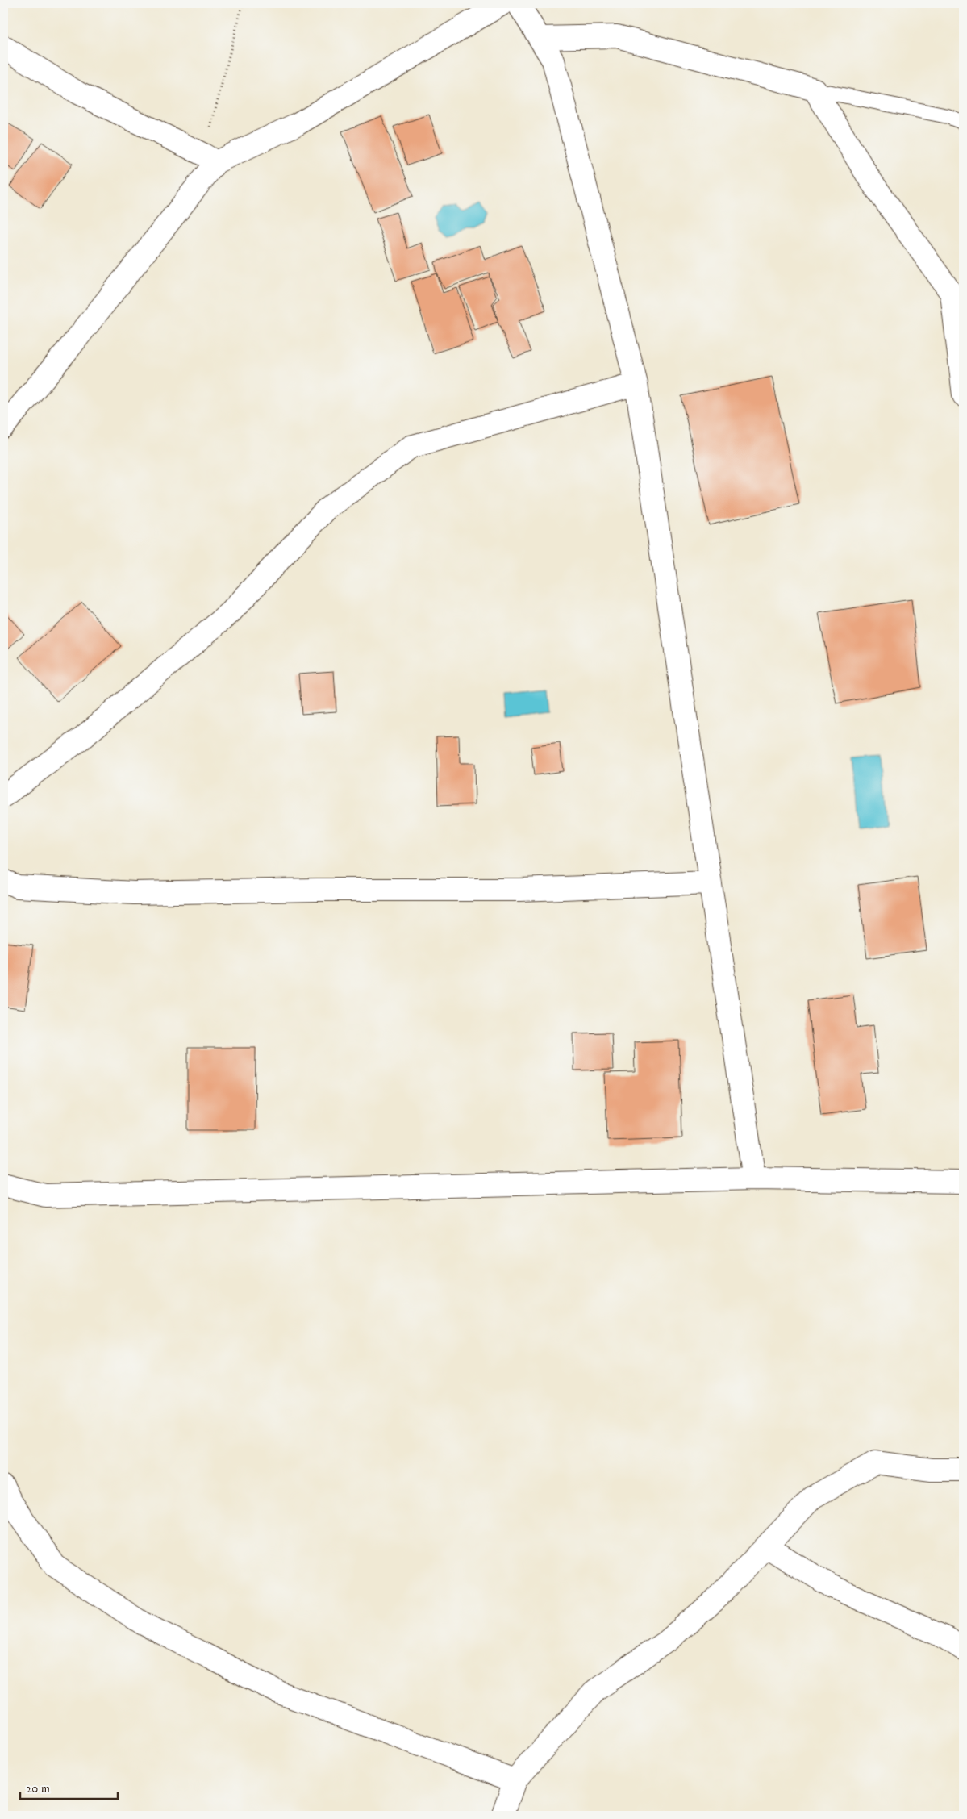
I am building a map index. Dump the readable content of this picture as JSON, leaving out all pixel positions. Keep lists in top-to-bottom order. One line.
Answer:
{"scale_bar":"20 m"}
